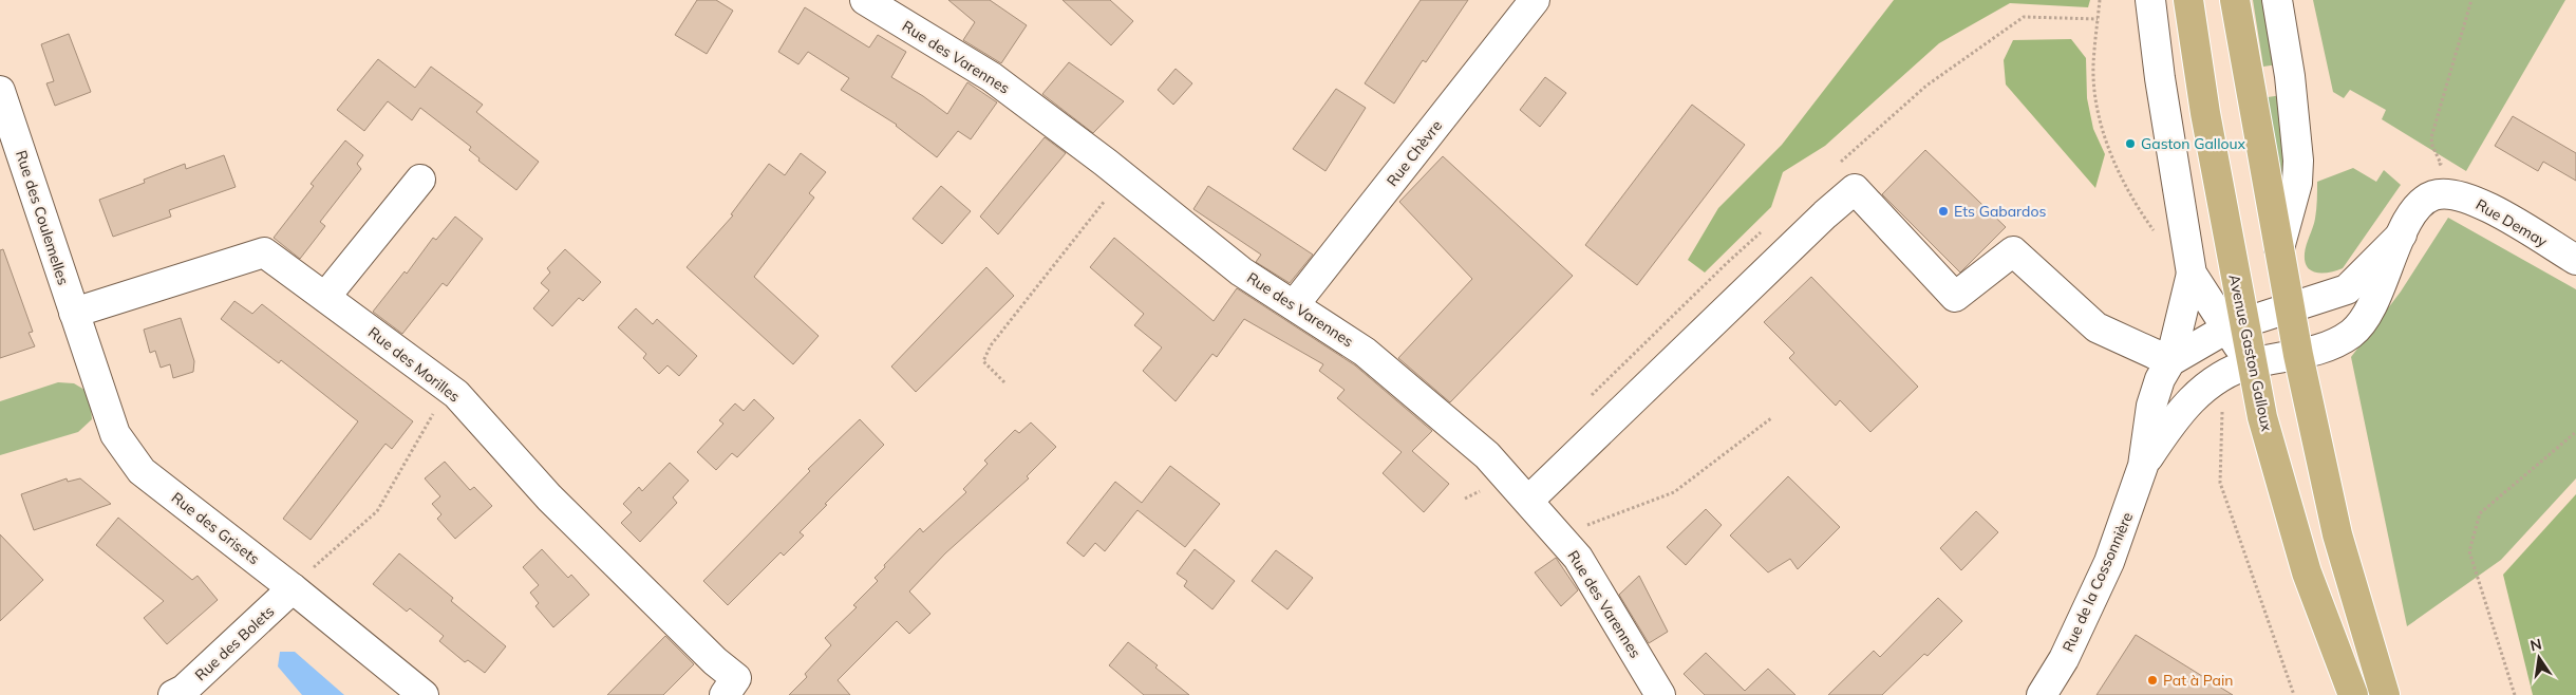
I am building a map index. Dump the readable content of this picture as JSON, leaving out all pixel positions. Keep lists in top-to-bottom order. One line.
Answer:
{"streets":{"main road":["Avenue Gaston Galloux"],"street":["Rue des Varennes","Rue Chèvre","Rue des Coulemelles","Rue Demay","Rue des Morilles","Rue des Grisets","Rue de la Cossonnière","Rue des Bolets"]},"crossings":[["Rue des Varennes","Rue Chèvre"],["Rue des Coulemelles","Rue des Morilles"],["Rue des Coulemelles","Rue des Grisets"],["Rue Demay","Avenue Gaston Galloux"],["Rue Demay","Rue de la Cossonnière"],["Avenue Gaston Galloux","Rue de la Cossonnière"],["Rue des Morilles","Rue des Grisets"],["Rue des Grisets","Rue des Bolets"]],"places":["Gaston Galloux","Ets Gabardos","Pat à Pain"],"north":"top"}
